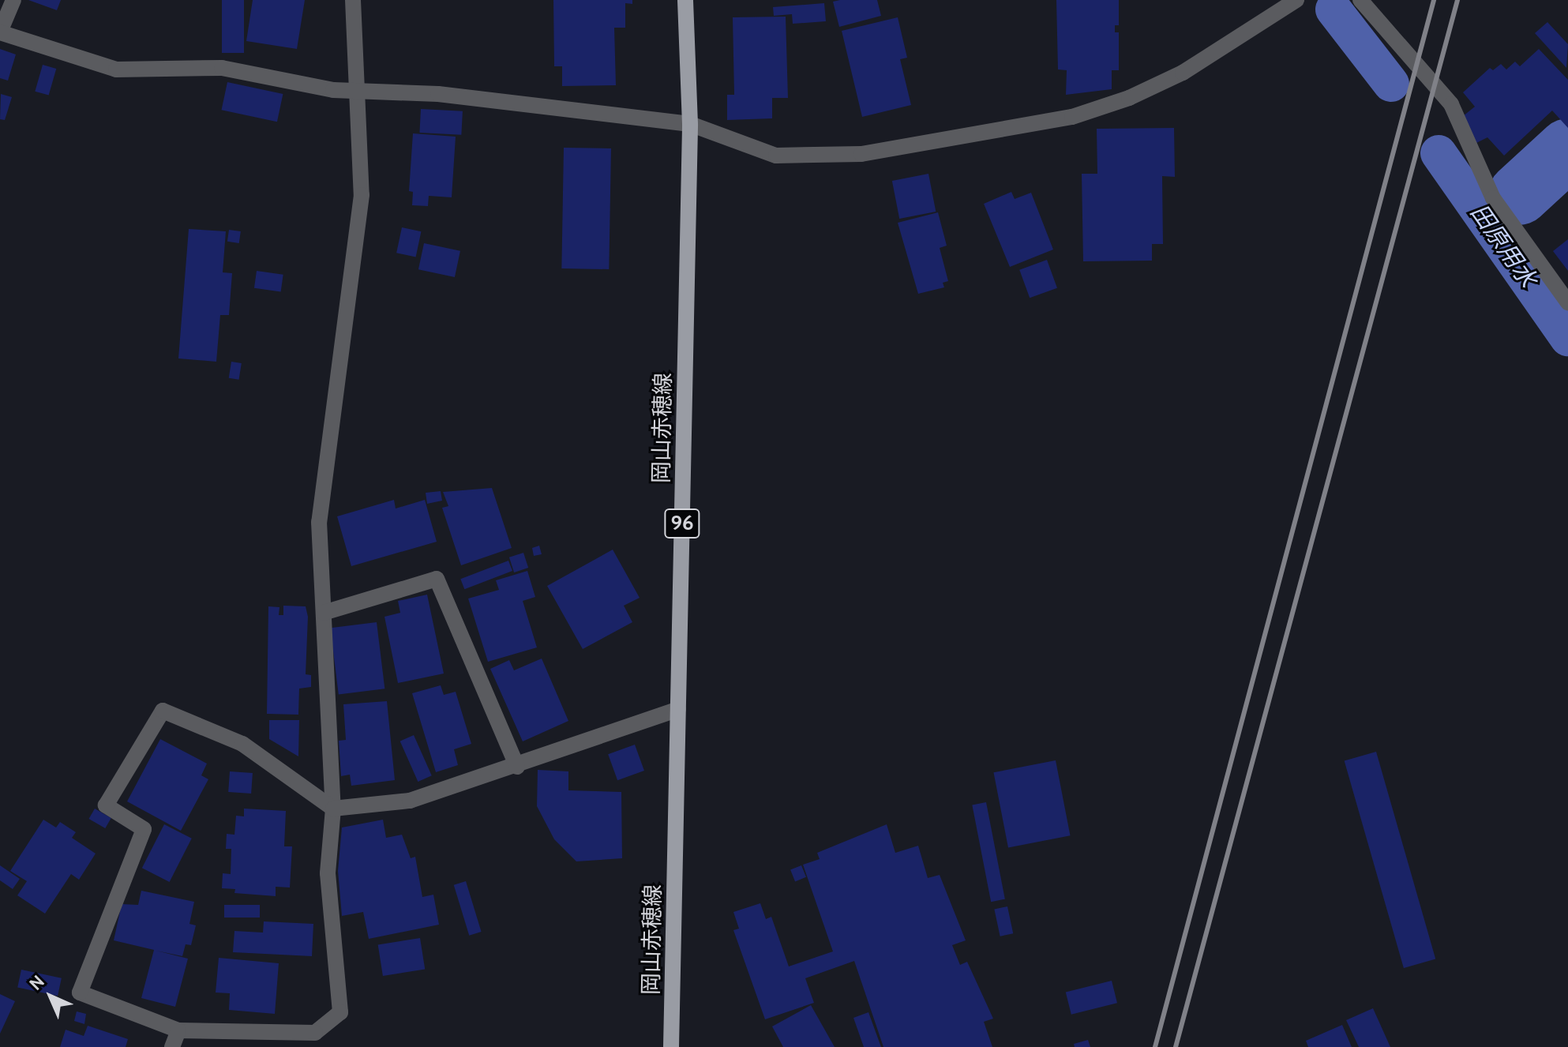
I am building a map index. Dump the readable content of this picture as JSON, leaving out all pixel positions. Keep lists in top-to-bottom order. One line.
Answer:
{"streets":{"main road":["岡山赤穂線","96"]},"water":["田原用水"],"north":"top left"}
